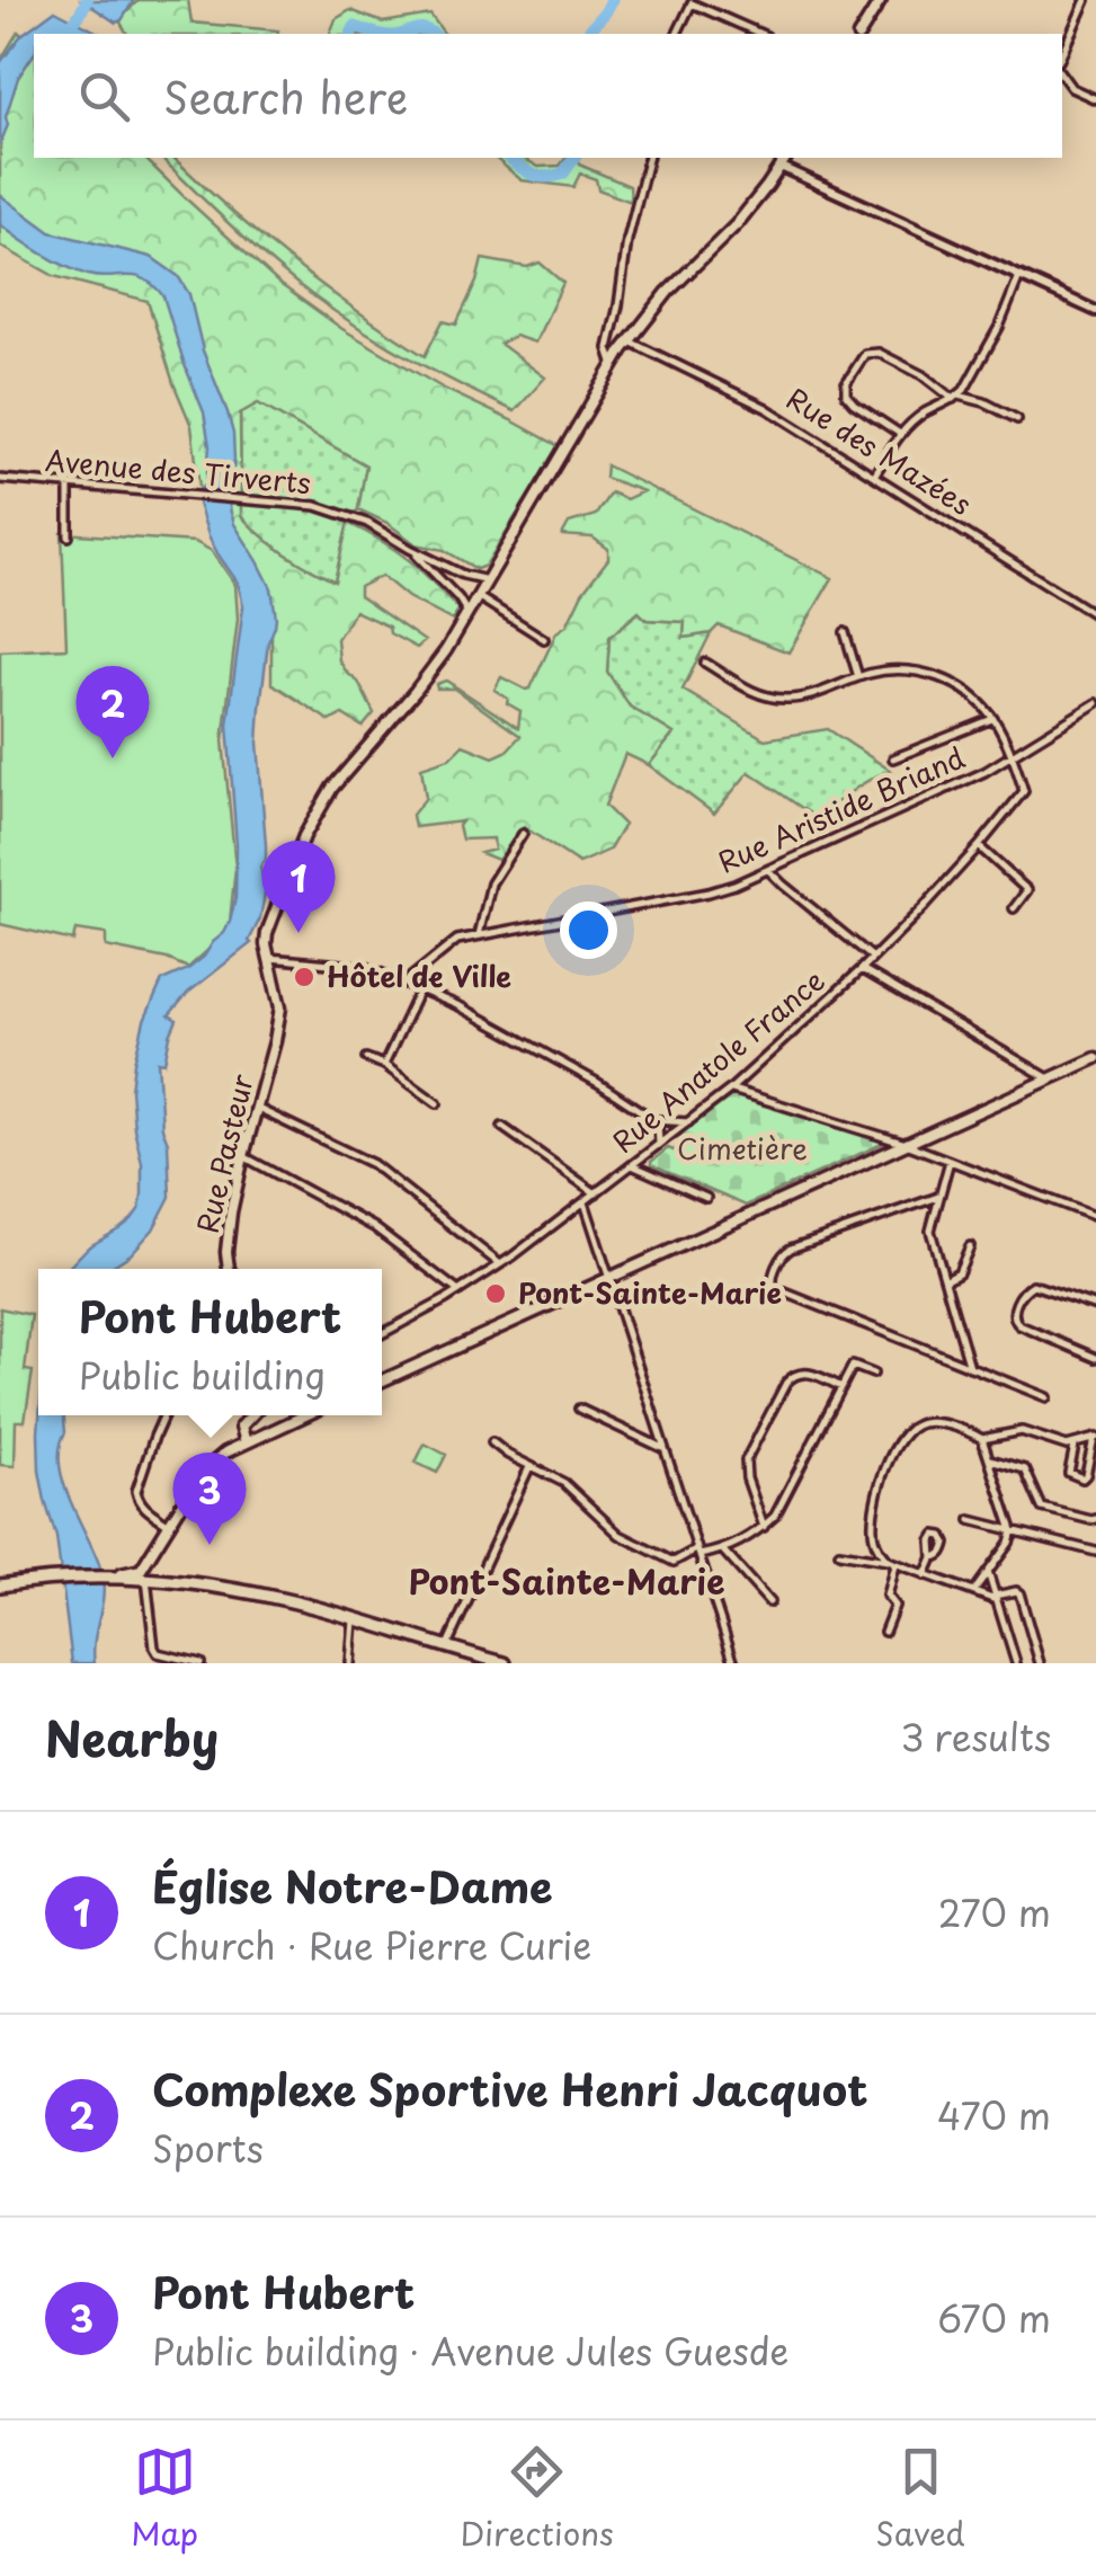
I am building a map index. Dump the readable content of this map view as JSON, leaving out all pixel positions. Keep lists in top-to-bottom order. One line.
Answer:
{"streets":{"main road":["Rue Pasteur"],"street":["Rue des Mazées","Avenue des Tirverts","Rue Aristide Briand","Rue Anatole France"]},"crossings":[["Avenue des Tirverts","Rue Pasteur"],["Rue Aristide Briand","Rue Anatole France"]],"districts":["Pont-Sainte-Marie"],"parks":["Cimetière"],"places":["Hôtel de Ville","Pont-Sainte-Marie"],"page":{"search":"Search here","pins":["2","1","3"],"popup":["Pont Hubert","Public building"],"heading":["Nearby","3 results"],"list":[{"mark":"1","name":"Église Notre-Dame","note":"Church · Rue Pierre Curie","value":"270 m"},{"mark":"2","name":"Complexe Sportive Henri Jacquot","note":"Sports","value":"470 m"},{"mark":"3","name":"Pont Hubert","note":"Public building · Avenue Jules Guesde","value":"670 m"}],"nav":["Map","Directions","Saved"]}}
